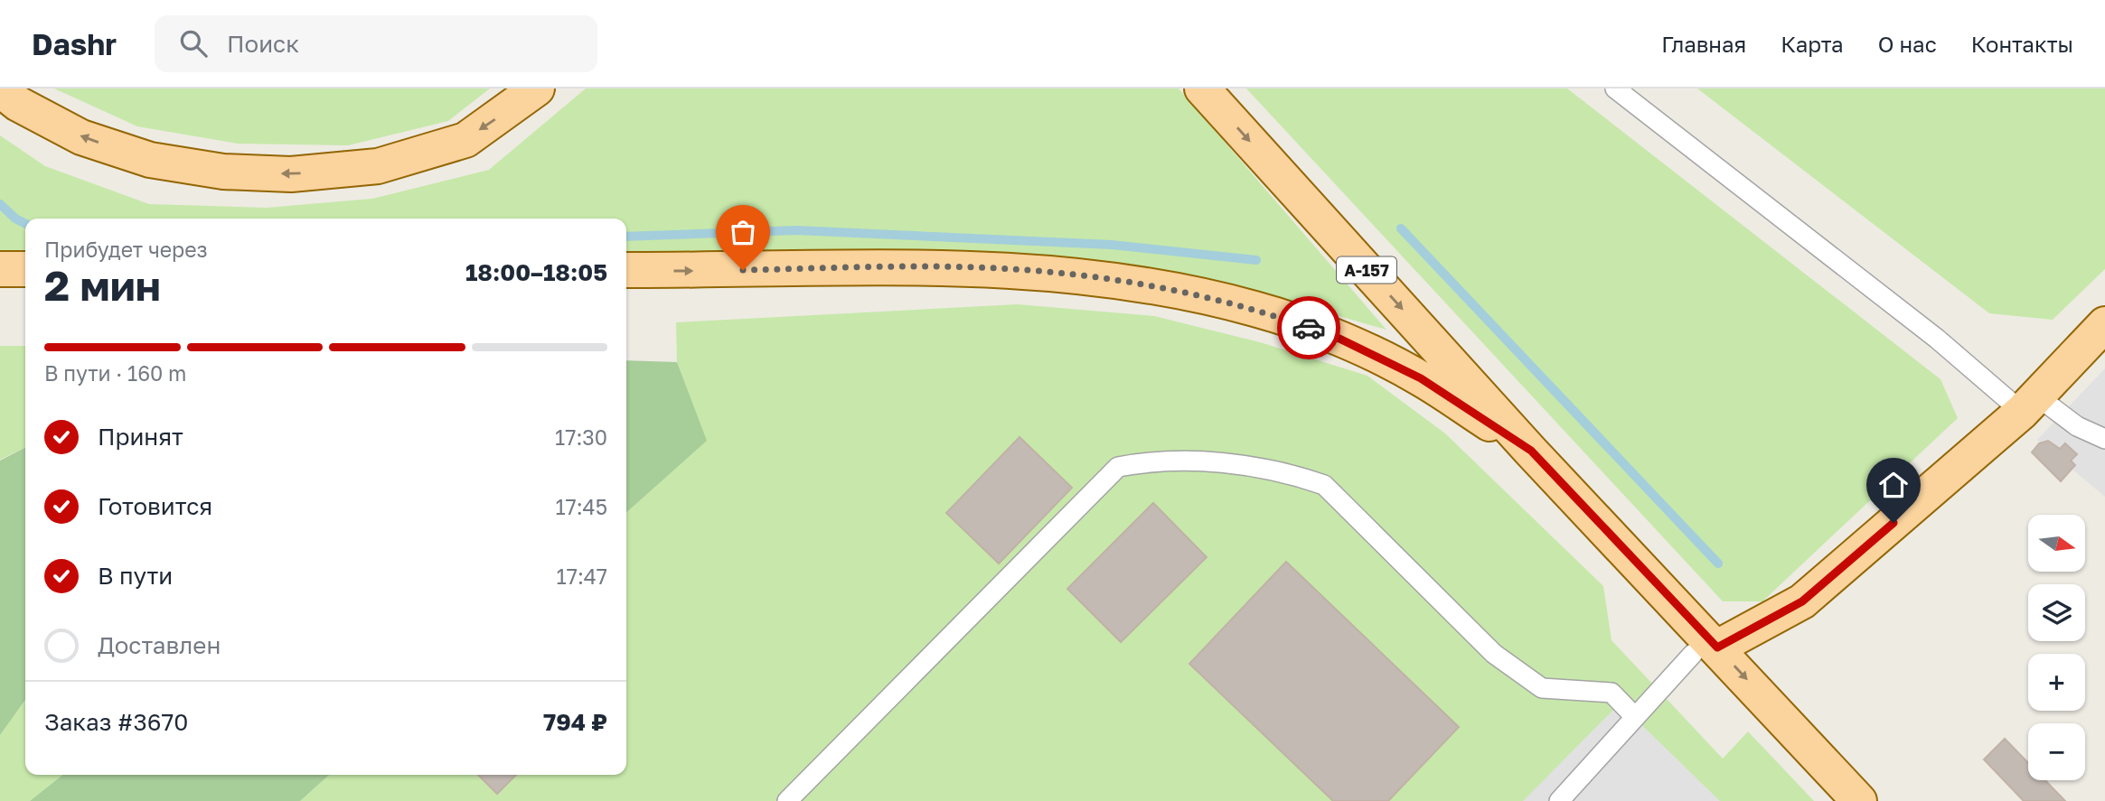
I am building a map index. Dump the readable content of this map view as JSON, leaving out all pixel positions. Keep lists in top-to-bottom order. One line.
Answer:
{"streets":{"main road":["А-157"]},"north":"right","page":{"header":"Dashr","search":"Поиск","nav":["Главная","Карта","О нас","Контакты"],"heading":["2 мин","Прибудет через","18:00–18:05"],"panel":["Заказ #3670","794 ₽"],"bar":"В пути · 160 m","list":[["Принят","17:30"],["Готовится","17:45"],["В пути","17:47"],"Доставлен"],"map_buttons":["+","−"]}}
